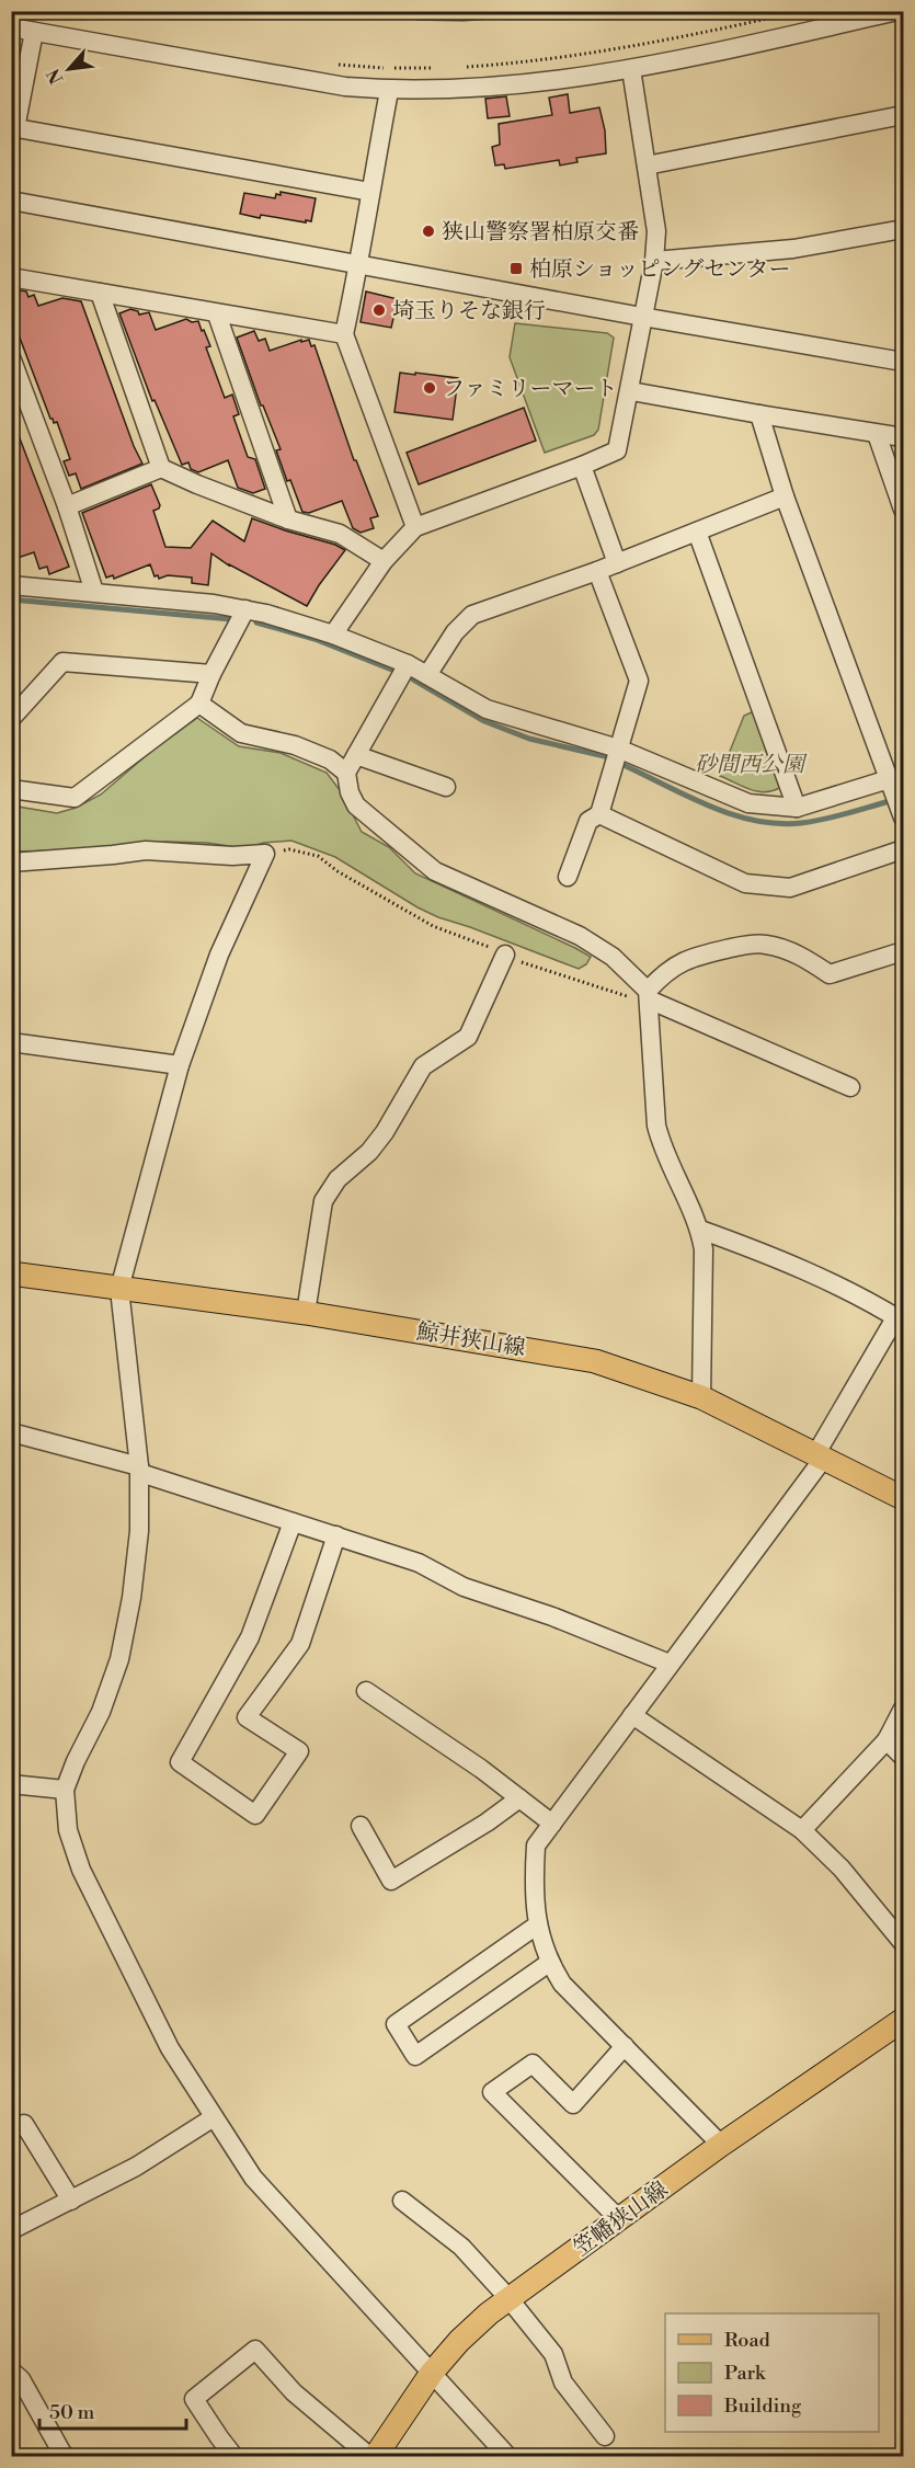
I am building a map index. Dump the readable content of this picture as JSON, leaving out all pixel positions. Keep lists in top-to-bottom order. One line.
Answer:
{"streets":{"main road":["鯨井狭山線","笠幡狭山線"]},"parks":["砂間西公園"],"places":{"other":["狭山警察署柏原交番","埼玉りそな銀行","ファミリーマート"],"transit":["柏原ショッピングセンター"]},"legend":["Road","Park","Building"],"scale_bar":"50 m","north":"bottom left"}
